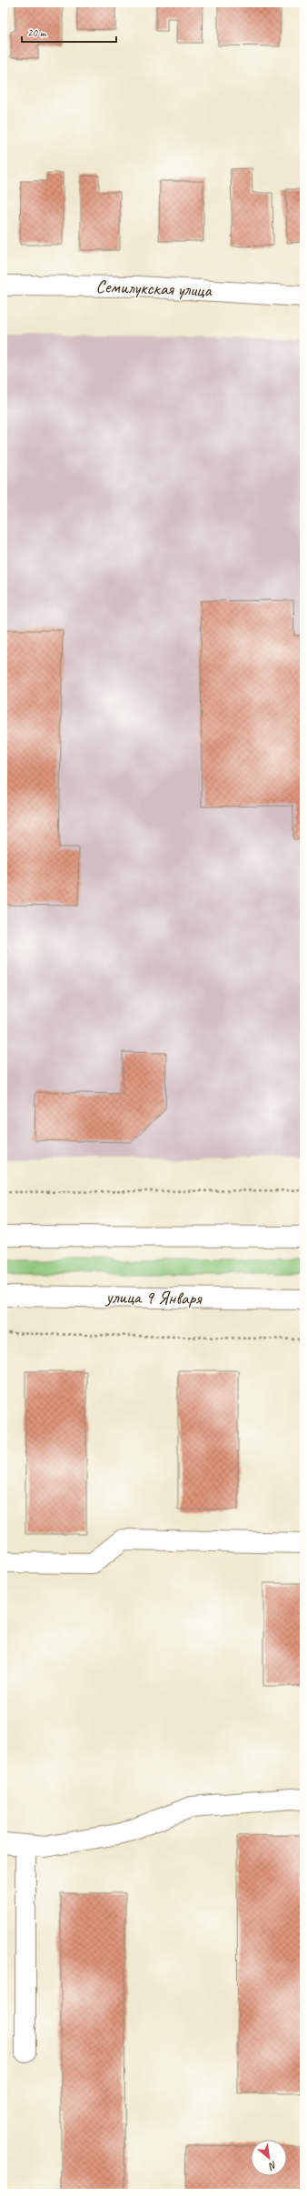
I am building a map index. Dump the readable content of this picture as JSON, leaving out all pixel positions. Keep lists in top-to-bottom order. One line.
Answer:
{"streets":{"main road":["Семилукская улица","улица 9 Января"]},"scale_bar":"20 m","north":"bottom right"}
